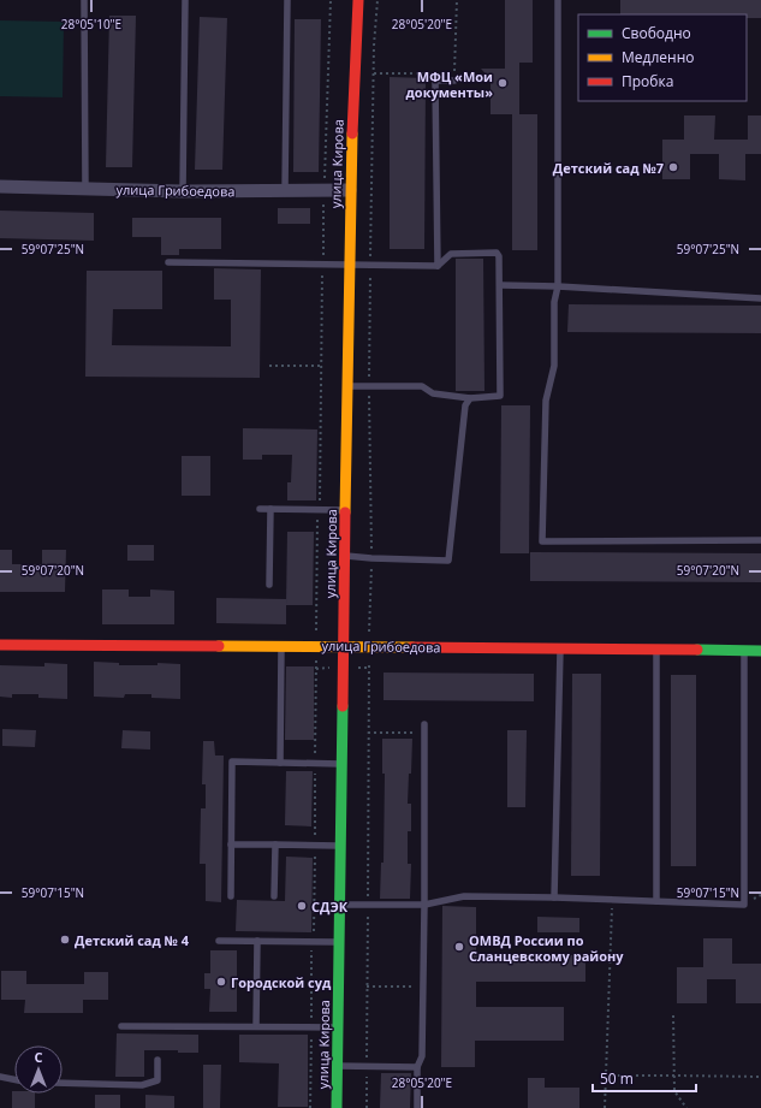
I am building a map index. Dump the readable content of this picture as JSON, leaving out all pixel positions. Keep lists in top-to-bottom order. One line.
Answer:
{"streets":{"street":["улица Кирова","улица Грибоедова"]},"crossings":[["улица Кирова","улица Грибоедова"]],"places":["МФЦ «Мои документы»","Детский сад №7","СДЭК","Детский сад № 4","ОМВД России по Сланцевскому району","Городской суд"],"legend":["Свободно","Медленно","Пробка"],"scale_bar":"50 m","north":"top","coordinates":["28°05'10\"E","28°05'20\"E","59°07'25\"N","59°07'20\"N","59°07'15\"N"]}
